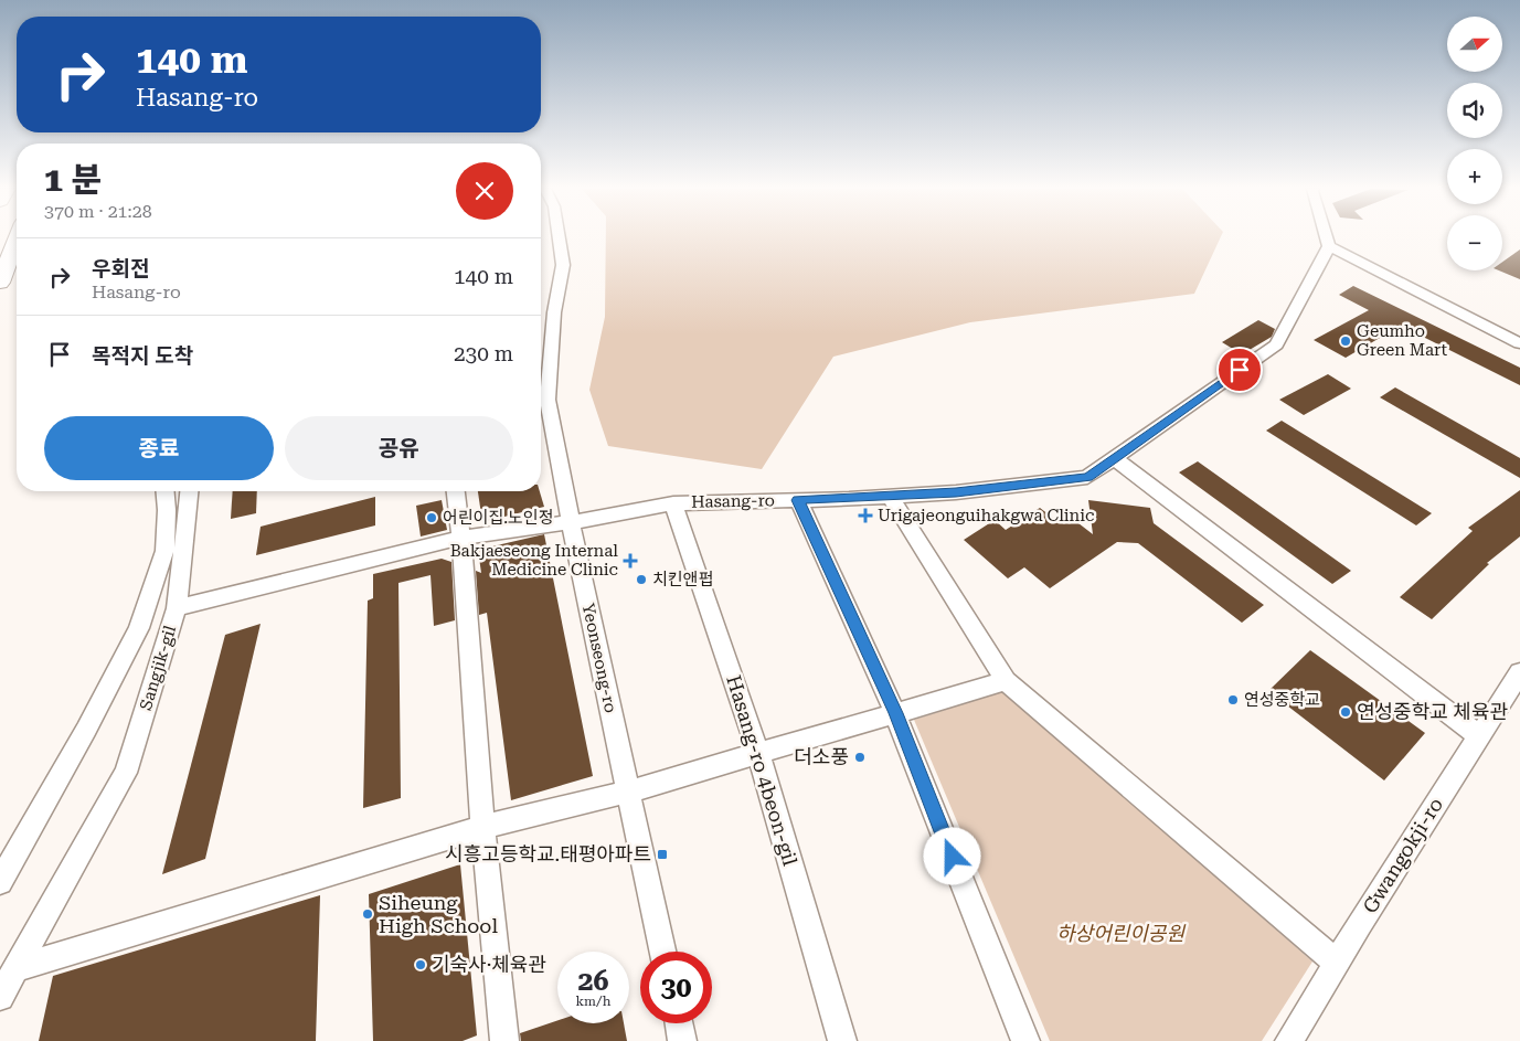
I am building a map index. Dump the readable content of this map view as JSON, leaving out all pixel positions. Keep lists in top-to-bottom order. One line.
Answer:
{"streets":{"street":["Hasang-ro","Yeonseong-ro","Sangjik-gil","Hasang-ro 4beon-gil","Gwangokji-ro"]},"crossings":[["Hasang-ro","Yeonseong-ro"],["Hasang-ro","Sangjik-gil"],["Hasang-ro","Hasang-ro 4beon-gil"],["Yeonseong-ro","Sangjik-gil"]],"parks":["하상어린이공원"],"places":{"other":["Geumho Green Mart","어린이집.노인정","치킨앤펍","연성중학교","연성중학교 체육관","더소풍","Siheung High School","기숙사·체육관"],"health":["Urigajeonguihakgwa Clinic","Bakjaeseong Internal Medicine Clinic"],"transit":["시흥고등학교.태평아파트"]},"north":"right","page":{"map_buttons":["+","−"],"turn":["140 m","Hasang-ro"],"heading":["1 분","370 m · 21:28"],"list":[{"name":"우회전","note":"Hasang-ro","value":"140 m"},{"name":"목적지 도착","value":"230 m"}],"buttons":["종료","공유"],"speed":"26 km/h","limit":"30"}}
